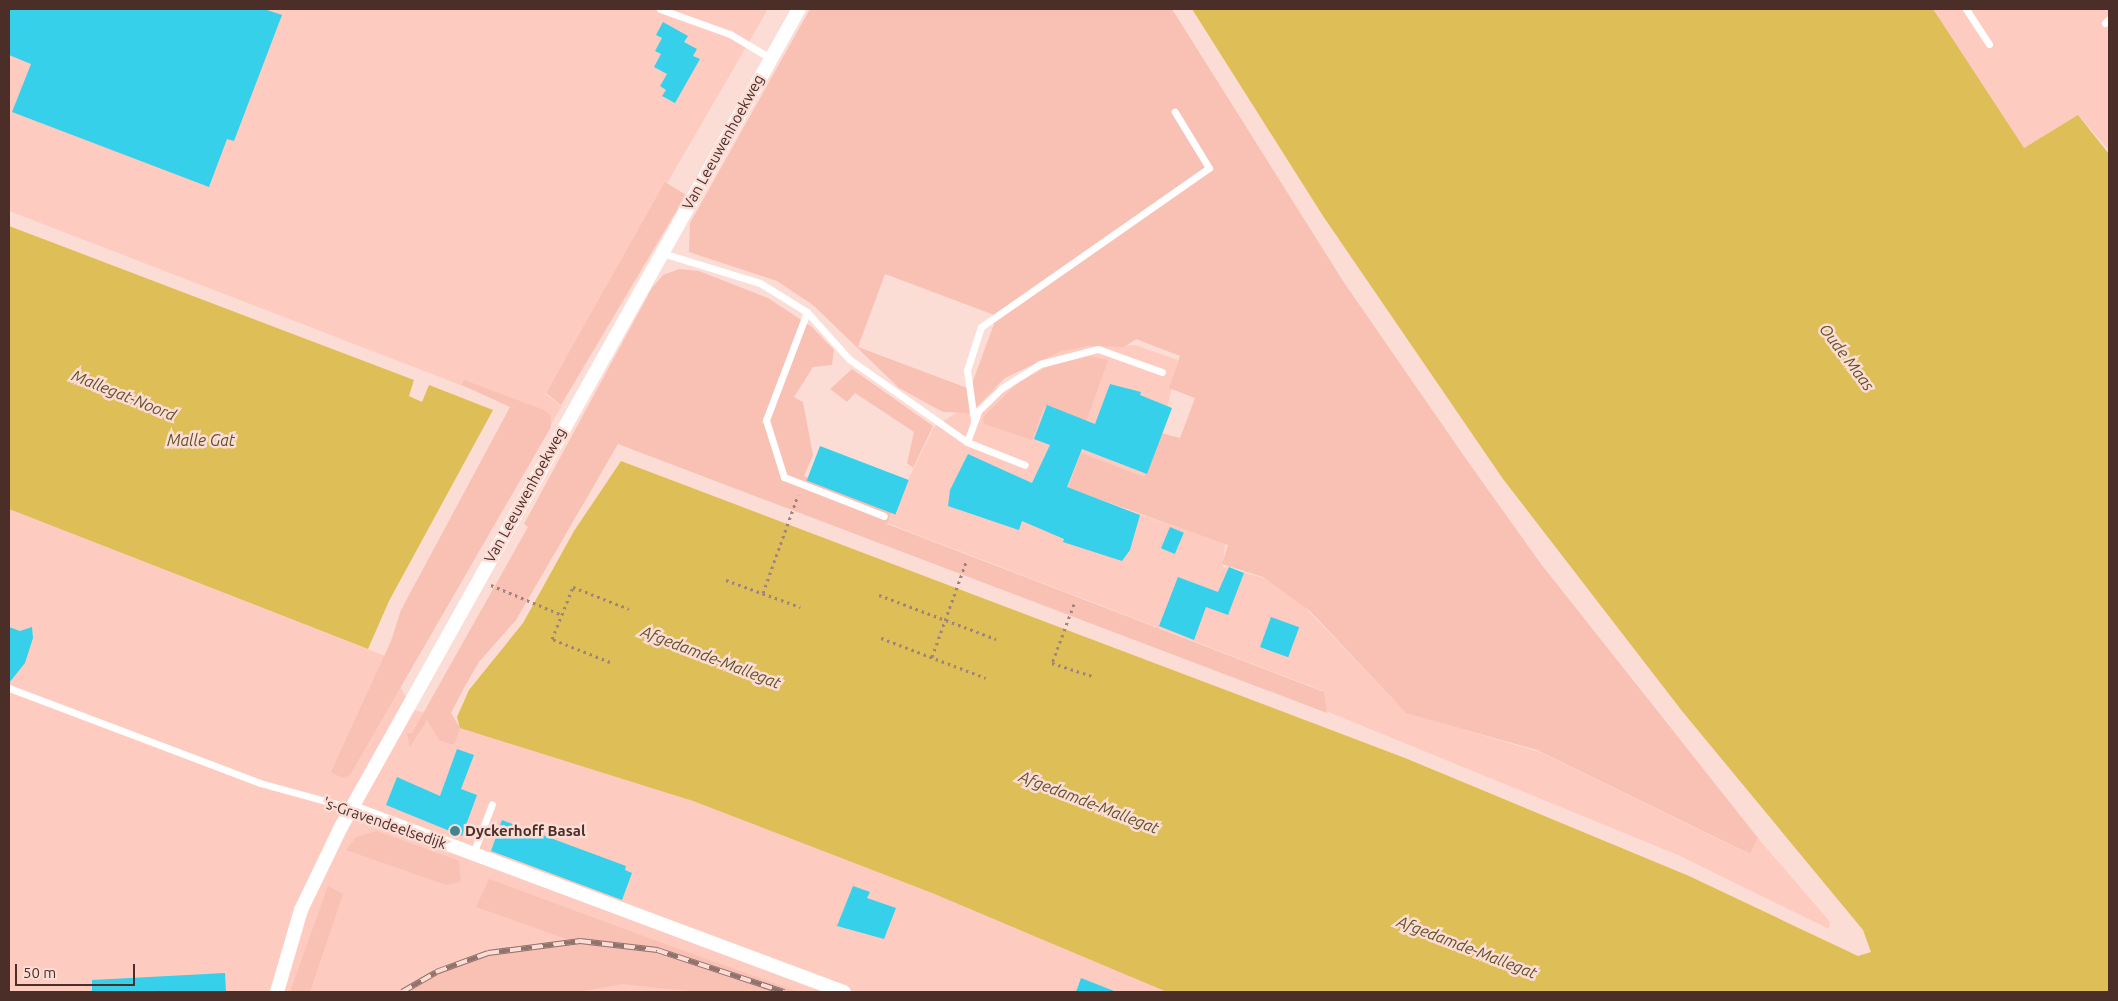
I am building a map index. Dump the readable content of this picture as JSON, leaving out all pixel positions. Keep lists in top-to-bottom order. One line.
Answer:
{"streets":{"street":["Van Leeuwenhoekweg","'s-Gravendeelsedijk"]},"crossings":[["Van Leeuwenhoekweg","'s-Gravendeelsedijk"]],"water":["Oude Maas","Mallegat-Noord","Malle Gat","Afgedamde-Mallegat"],"places":["Dyckerhoff Basal"],"scale_bar":"50 m"}
